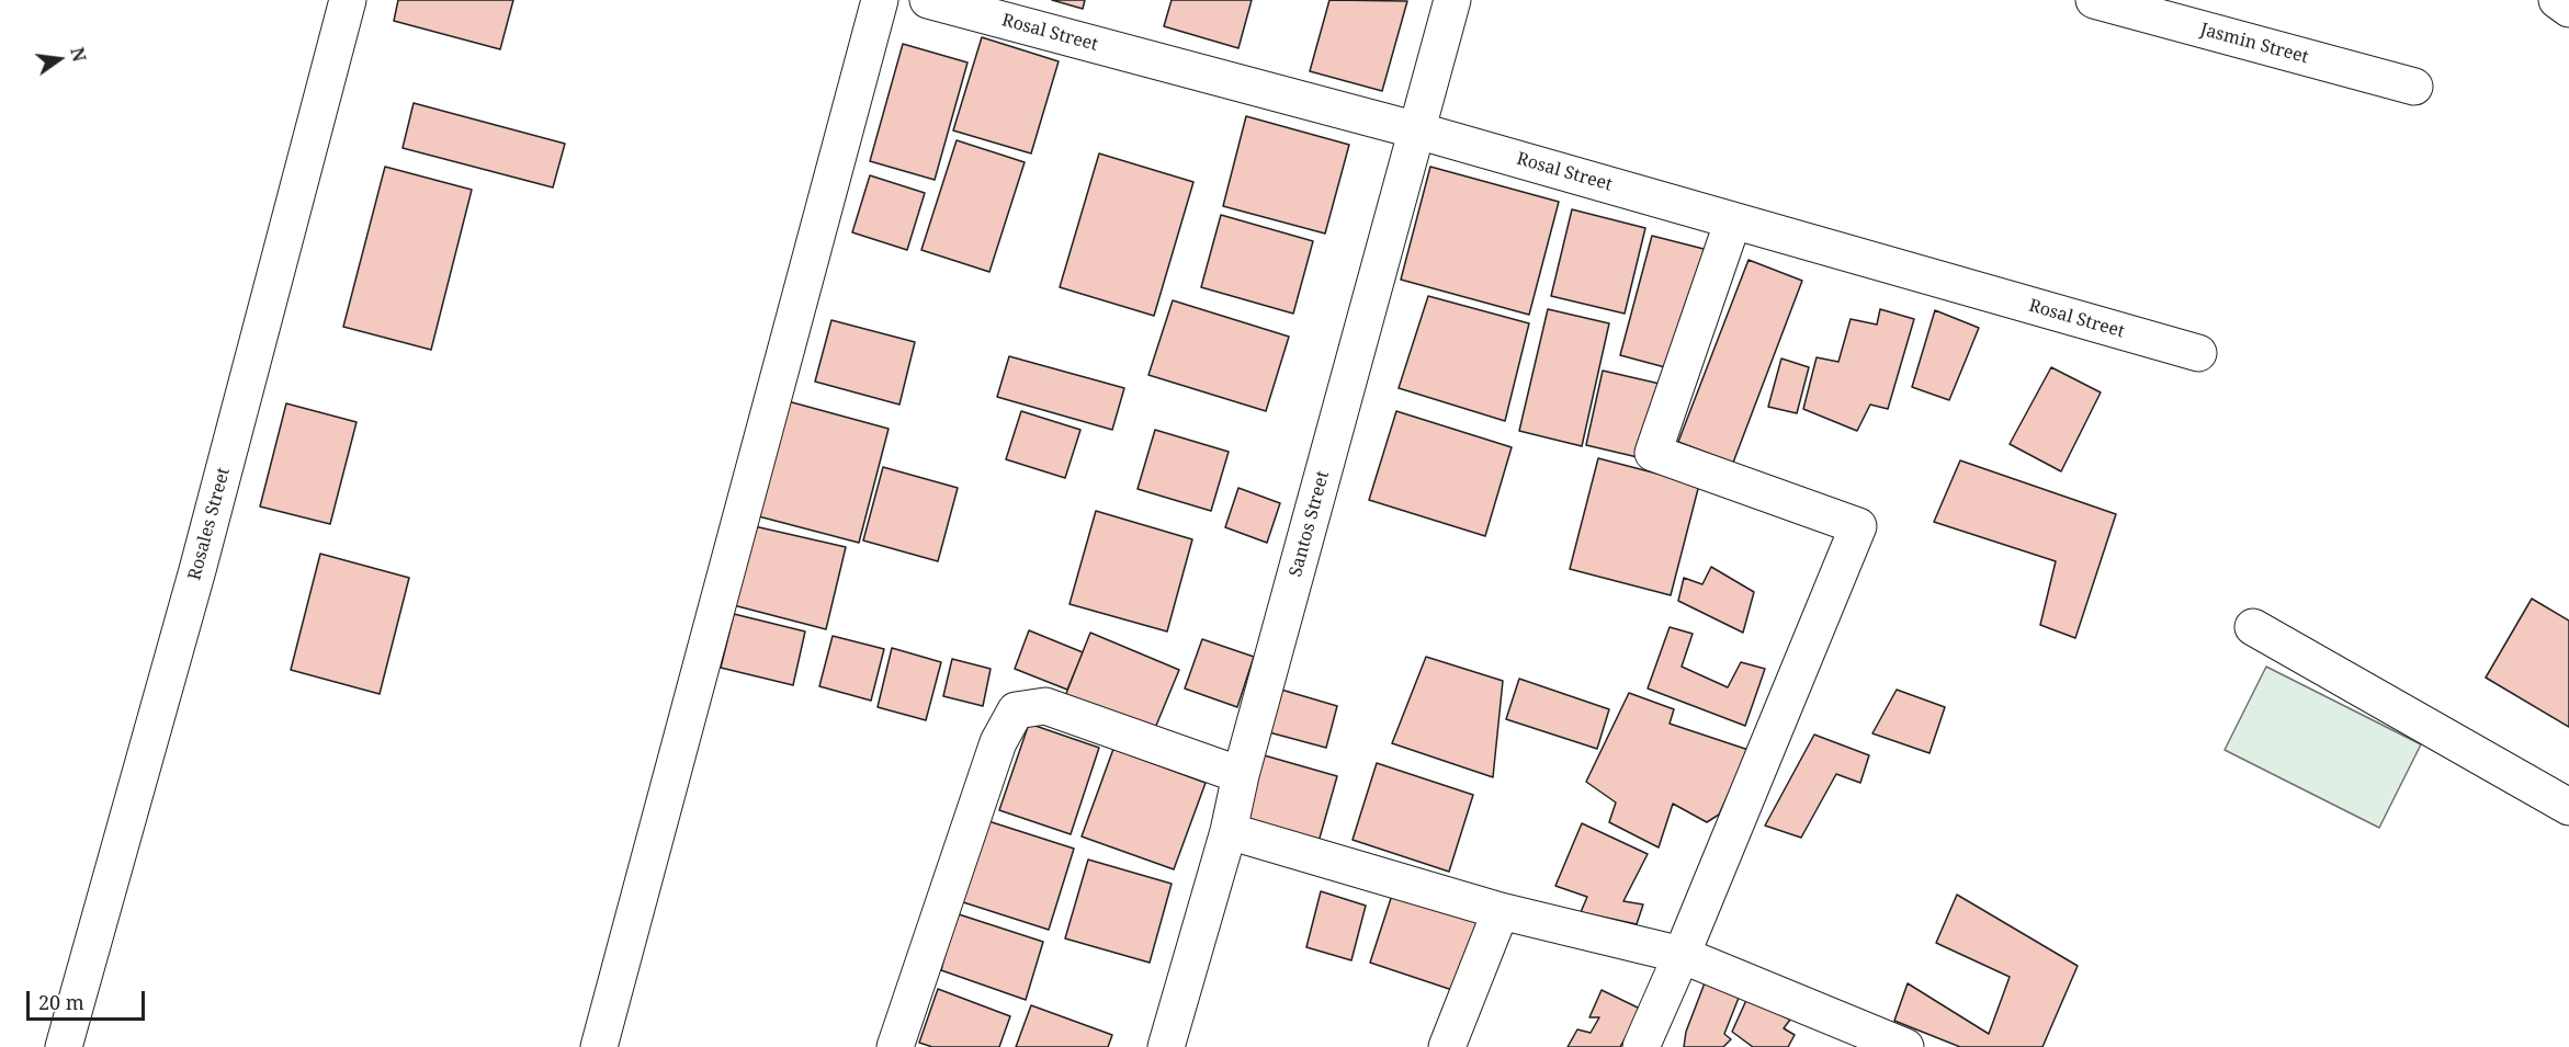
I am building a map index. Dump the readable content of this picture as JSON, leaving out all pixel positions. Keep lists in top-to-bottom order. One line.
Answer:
{"streets":{"street":["Rosal Street","Jasmin Street","Rosales Street","Santos Street"]},"crossings":[["Rosal Street","Santos Street"]],"scale_bar":"20 m","north":"right"}
